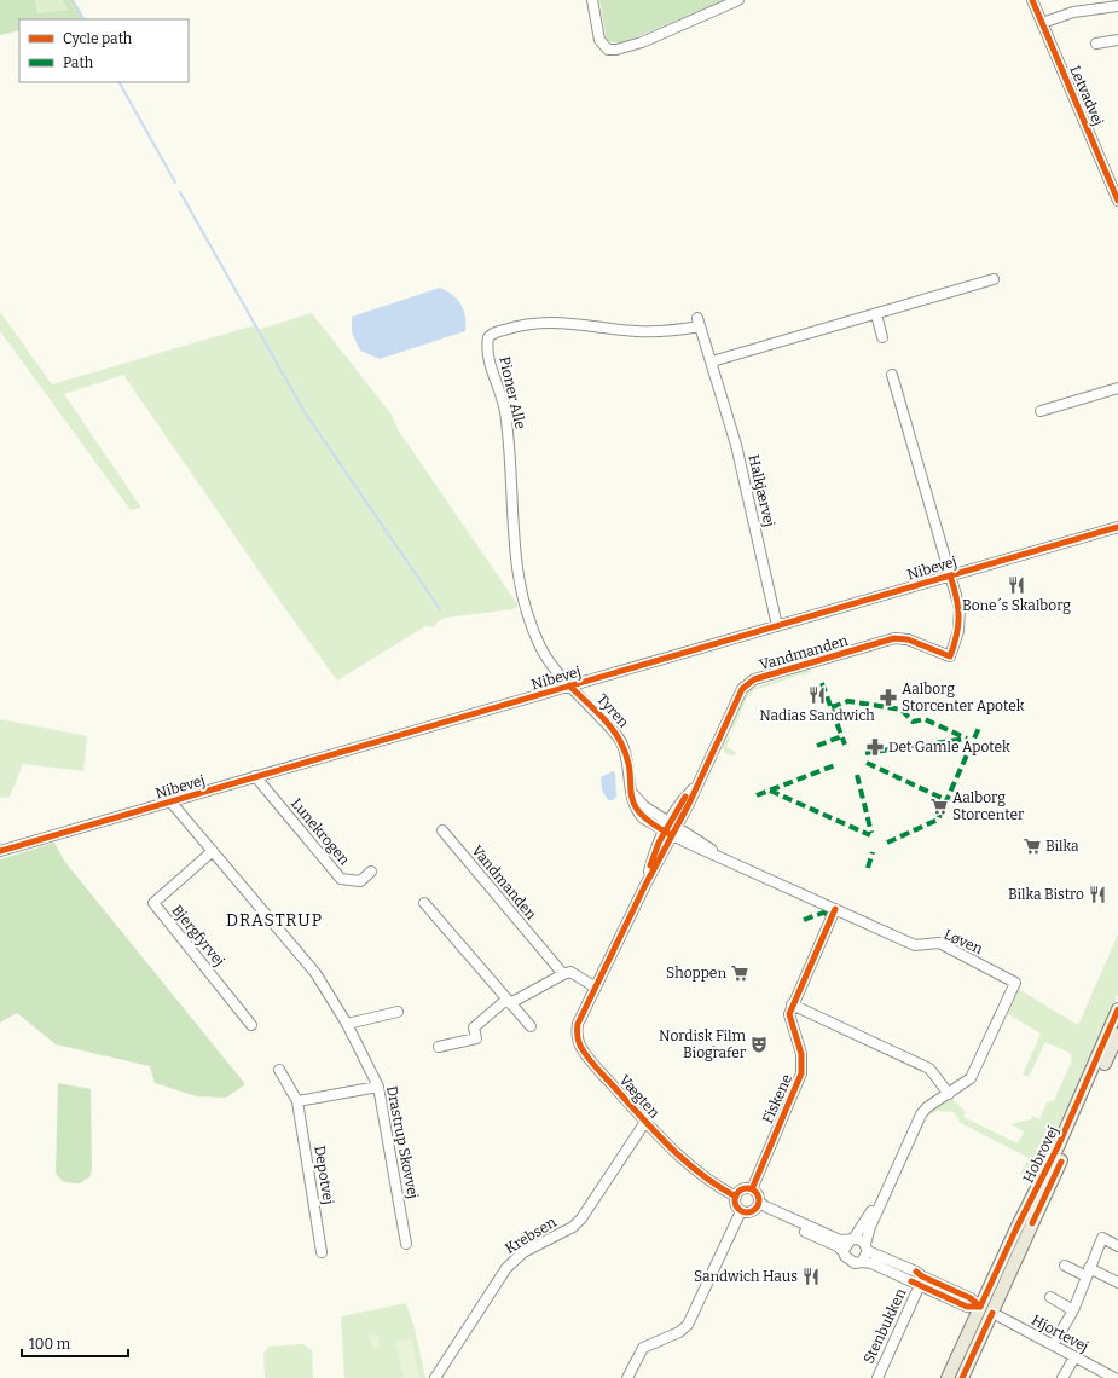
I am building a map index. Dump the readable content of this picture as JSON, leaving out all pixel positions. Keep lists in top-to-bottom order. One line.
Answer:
{"streets":{"main road":["Hobrovej"],"street":["Letvadvej","Pioner Alle","Halkjærvej","Nibevej","Vandmanden","Tyren","Lunekrogen","Bjergfyrvej","Løven","Vægten","Fiskene","Drastrup Skovvej","Depotvej","Krebsen","Stenbukken","Hjortevej"]},"crossings":[["Pioner Alle","Halkjærvej"],["Pioner Alle","Nibevej"],["Pioner Alle","Tyren"],["Halkjærvej","Nibevej"],["Nibevej","Vandmanden"],["Nibevej","Tyren"],["Nibevej","Lunekrogen"],["Nibevej","Drastrup Skovvej"],["Vandmanden","Tyren"],["Vandmanden","Løven"],["Vandmanden","Vægten"],["Tyren","Løven"],["Bjergfyrvej","Drastrup Skovvej"],["Løven","Fiskene"],["Vægten","Fiskene"],["Vægten","Krebsen"],["Hobrovej","Hjortevej"]],"districts":["DRASTRUP"],"places":{"restaurant":["Bone´s Skalborg","Nadias Sandwich","Bilka Bistro","Sandwich Haus"],"pharmacy":["Aalborg Storcenter Apotek","Det Gamle Apotek"],"supermarket":["Aalborg Storcenter","Bilka","Shoppen"],"theatre":["Nordisk Film Biografer"]},"legend":["Cycle path","Path"],"scale_bar":"100 m"}
